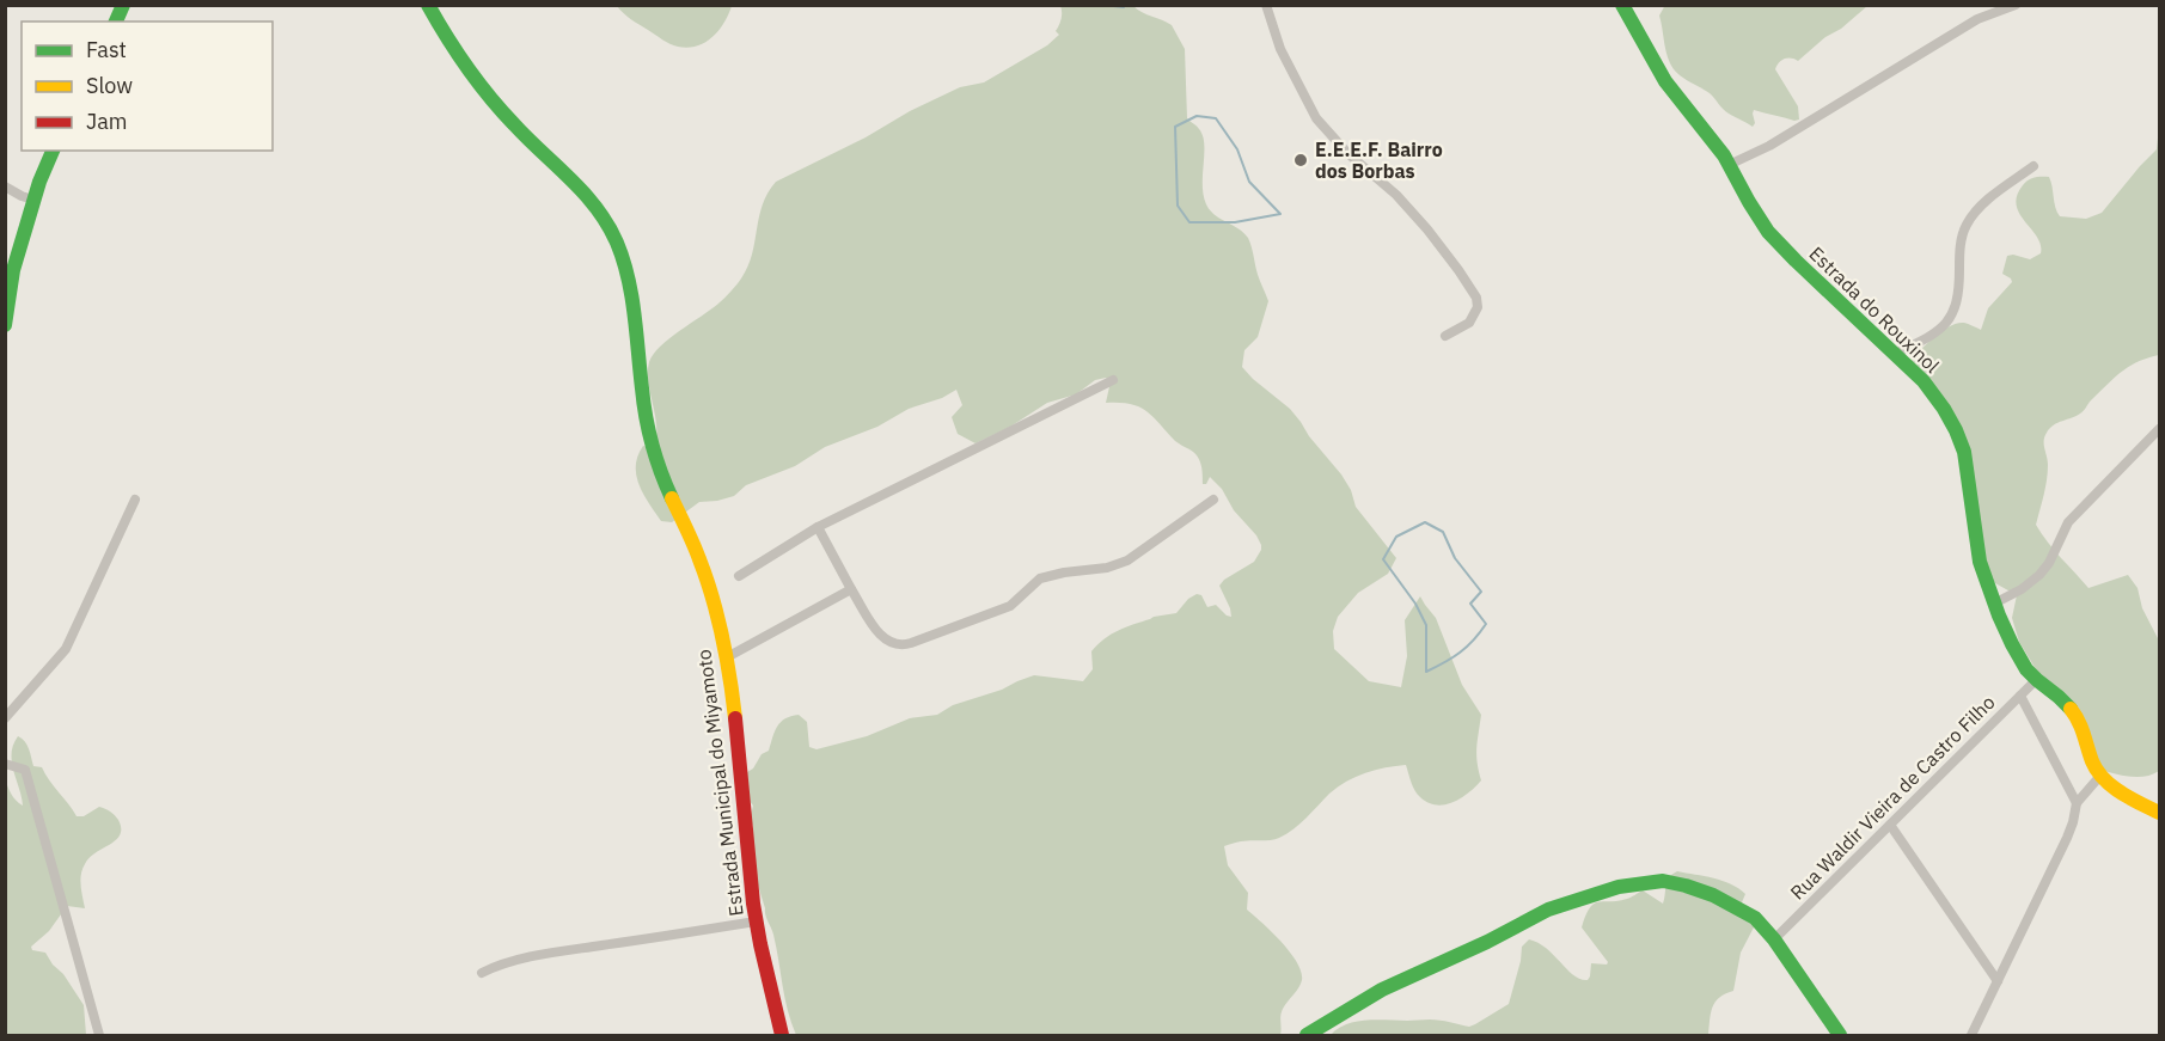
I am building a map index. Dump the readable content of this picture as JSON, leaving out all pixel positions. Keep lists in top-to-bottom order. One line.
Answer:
{"streets":{"street":["Estrada do Rouxinol","Estrada Municipal do Miyamoto","Rua Waldir Vieira de Castro Filho"]},"crossings":[["Estrada do Rouxinol","Rua Waldir Vieira de Castro Filho"]],"places":["E.E.E.F. Bairro dos Borbas"],"legend":["Fast","Slow","Jam"]}
